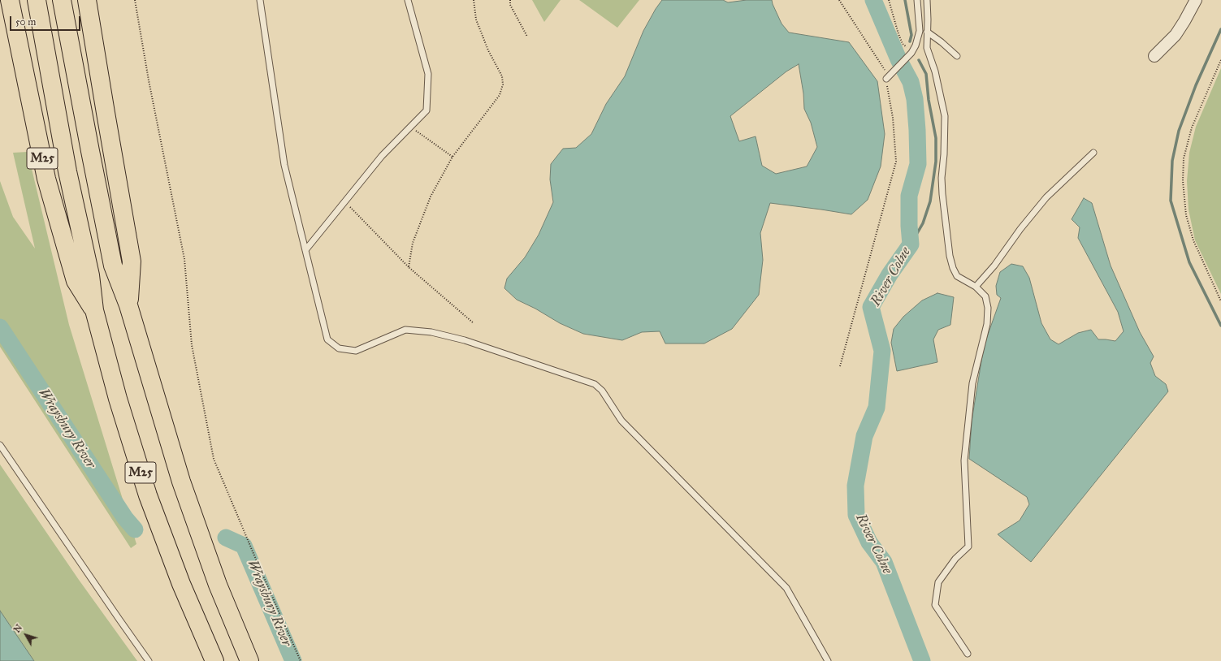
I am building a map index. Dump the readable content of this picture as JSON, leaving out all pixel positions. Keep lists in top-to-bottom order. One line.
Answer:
{"streets":{"highway":["M25"]},"water":["River Colne","Wraysbury River"],"scale_bar":"50 m","north":"top left"}
